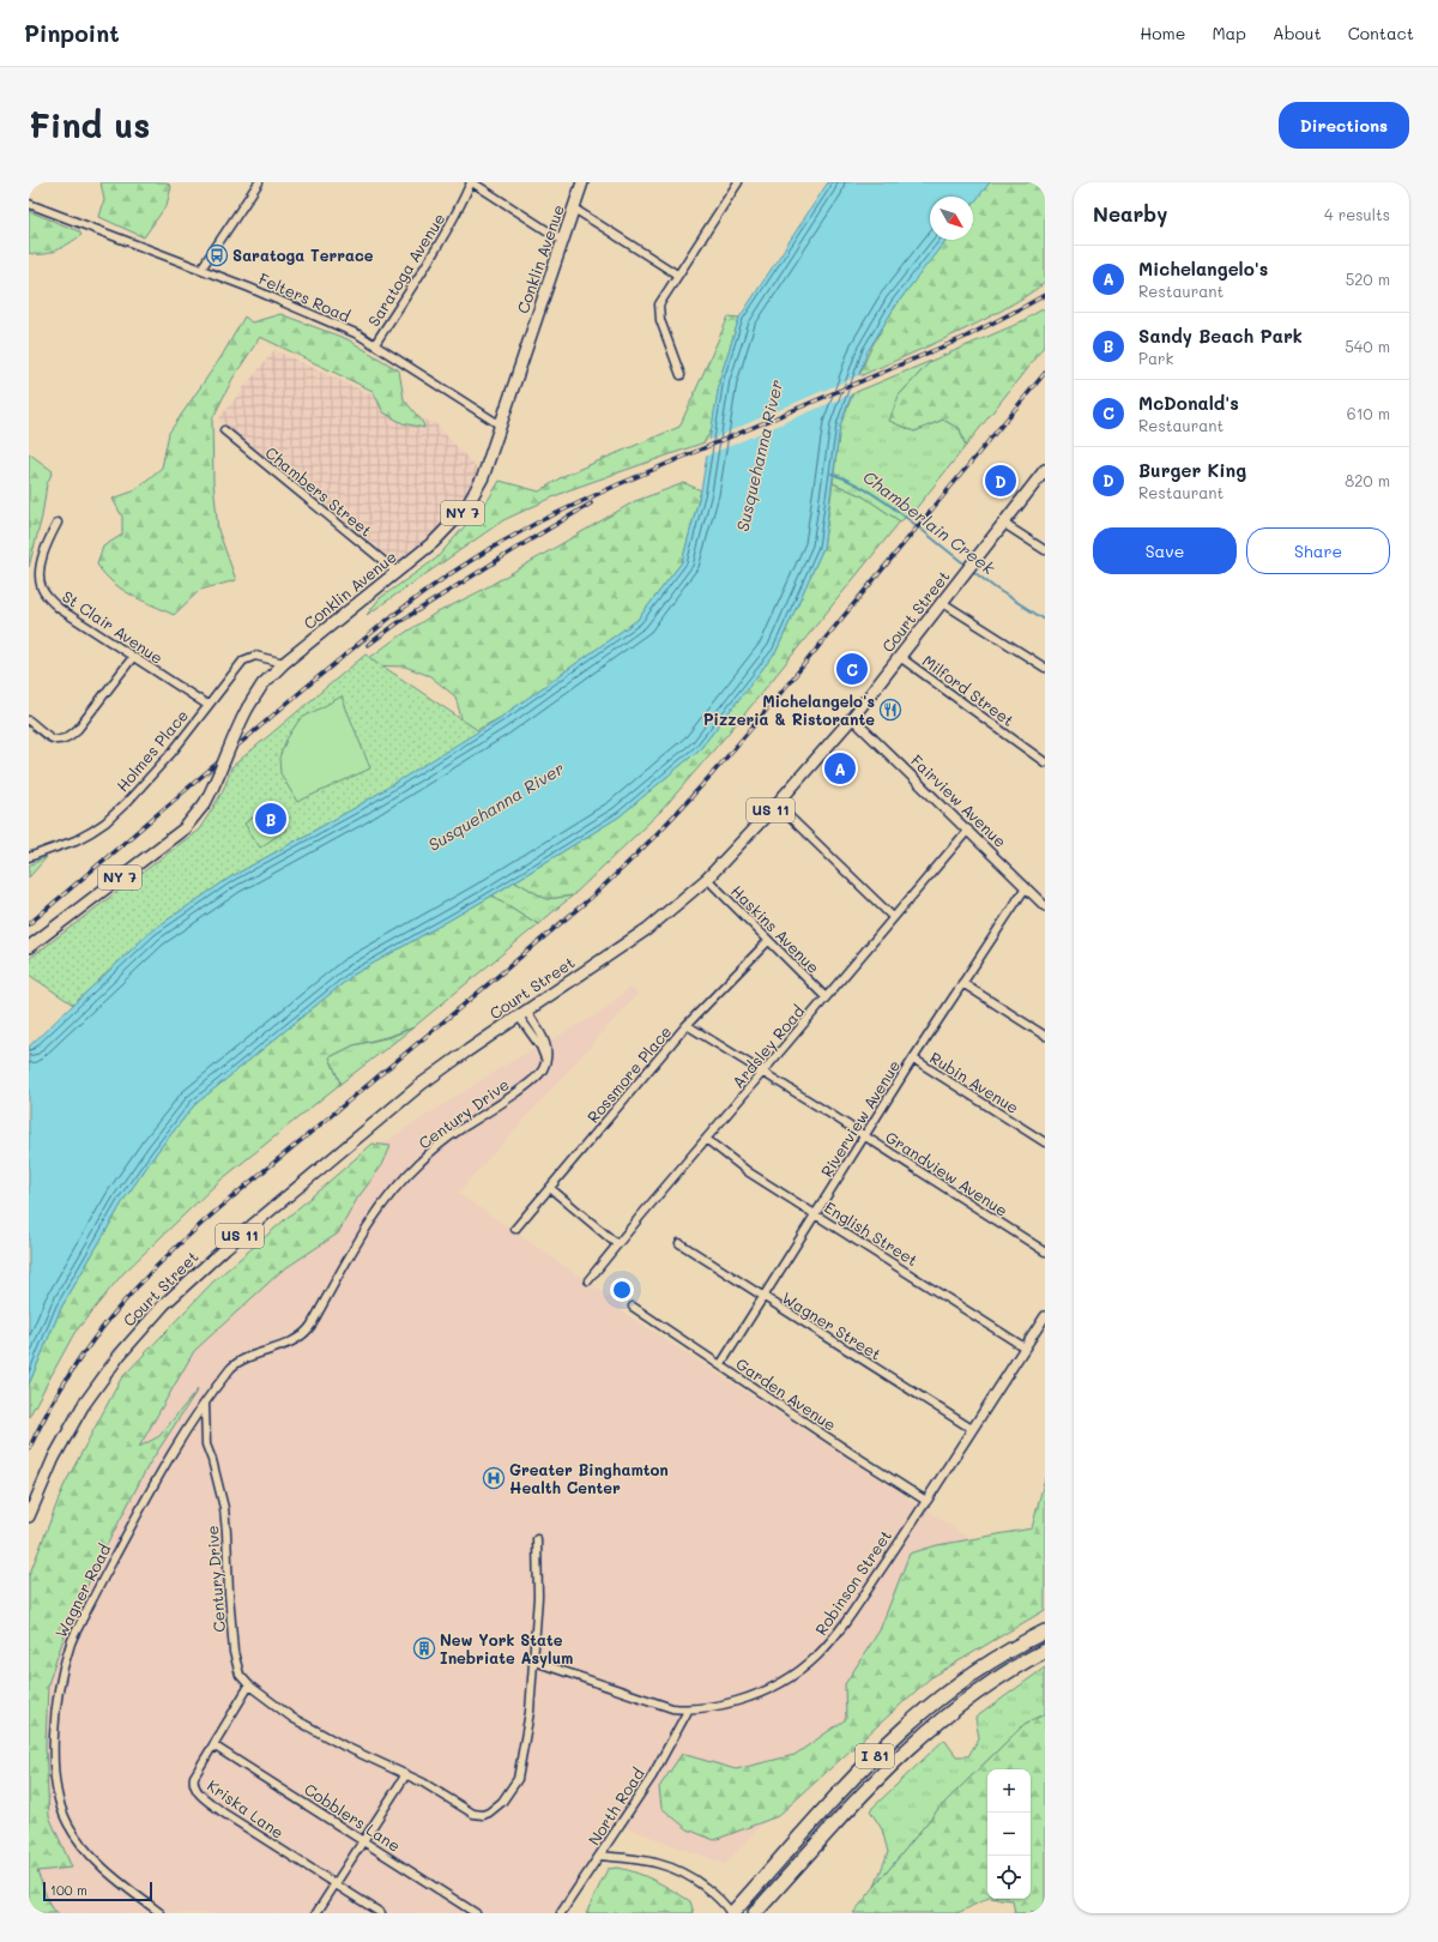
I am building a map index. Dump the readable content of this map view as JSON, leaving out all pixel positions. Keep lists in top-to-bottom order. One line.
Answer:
{"streets":{"highway":["I 81"],"main road":["Conklin Avenue","NY 7","Court Street","US 11"],"street":["Saratoga Avenue","Felters Road","Chambers Street","St Clair Avenue","Milford Street","Holmes Place","Fairview Avenue","Haskins Avenue","Ardsley Road","Rossmore Place","Rubin Avenue","Century Drive","Riverview Avenue","Grandview Avenue","English Street","Wagner Street","Garden Avenue","Robinson Street","Wagner Road","North Road","Kriska Lane","Cobblers Lane"]},"crossings":[["Conklin Avenue","Felters Road"],["Conklin Avenue","Chambers Street"],["Conklin Avenue","Holmes Place"],["Saratoga Avenue","Felters Road"],["Court Street","Milford Street"],["Court Street","Fairview Avenue"],["Court Street","Haskins Avenue"],["Court Street","Century Drive"],["St Clair Avenue","Holmes Place"],["Fairview Avenue","Ardsley Road"],["Fairview Avenue","Riverview Avenue"],["Haskins Avenue","Ardsley Road"],["Haskins Avenue","Rossmore Place"],["Ardsley Road","Grandview Avenue"],["Ardsley Road","English Street"],["Rossmore Place","Grandview Avenue"],["Rubin Avenue","Riverview Avenue"],["Century Drive","Robinson Street"],["Century Drive","Wagner Road"],["Century Drive","Kriska Lane"],["Riverview Avenue","Grandview Avenue"],["Riverview Avenue","English Street"],["Riverview Avenue","Wagner Street"],["Riverview Avenue","Garden Avenue"],["English Street","Robinson Street"],["Wagner Street","Robinson Street"],["Garden Avenue","Robinson Street"],["Robinson Street","North Road"],["Kriska Lane","Cobblers Lane"]],"water":["Susquehanna River","Chamberlain Creek"],"places":{"bus stop":["Saratoga Terrace"],"restaurant":["Michelangelo's Pizzeria & Ristorante"],"hospital":["Greater Binghamton Health Center"],"building":["New York State Inebriate Asylum"]},"scale_bar":"100 m","north":"bottom right","page":{"header":"Pinpoint","nav":["Home","Map","About","Contact"],"buttons":["Directions",["Save","Share"]],"title":"Find us","heading":["Nearby","4 results"],"list":[{"mark":"A","name":"Michelangelo's","note":"Restaurant","value":"520 m"},{"mark":"B","name":"Sandy Beach Park","note":"Park","value":"540 m"},{"mark":"C","name":"McDonald's","note":"Restaurant","value":"610 m"},{"mark":"D","name":"Burger King","note":"Restaurant","value":"820 m"}],"pins":["D","C","A","B"],"map_buttons":["+","−"],"scale":"100 m"}}
